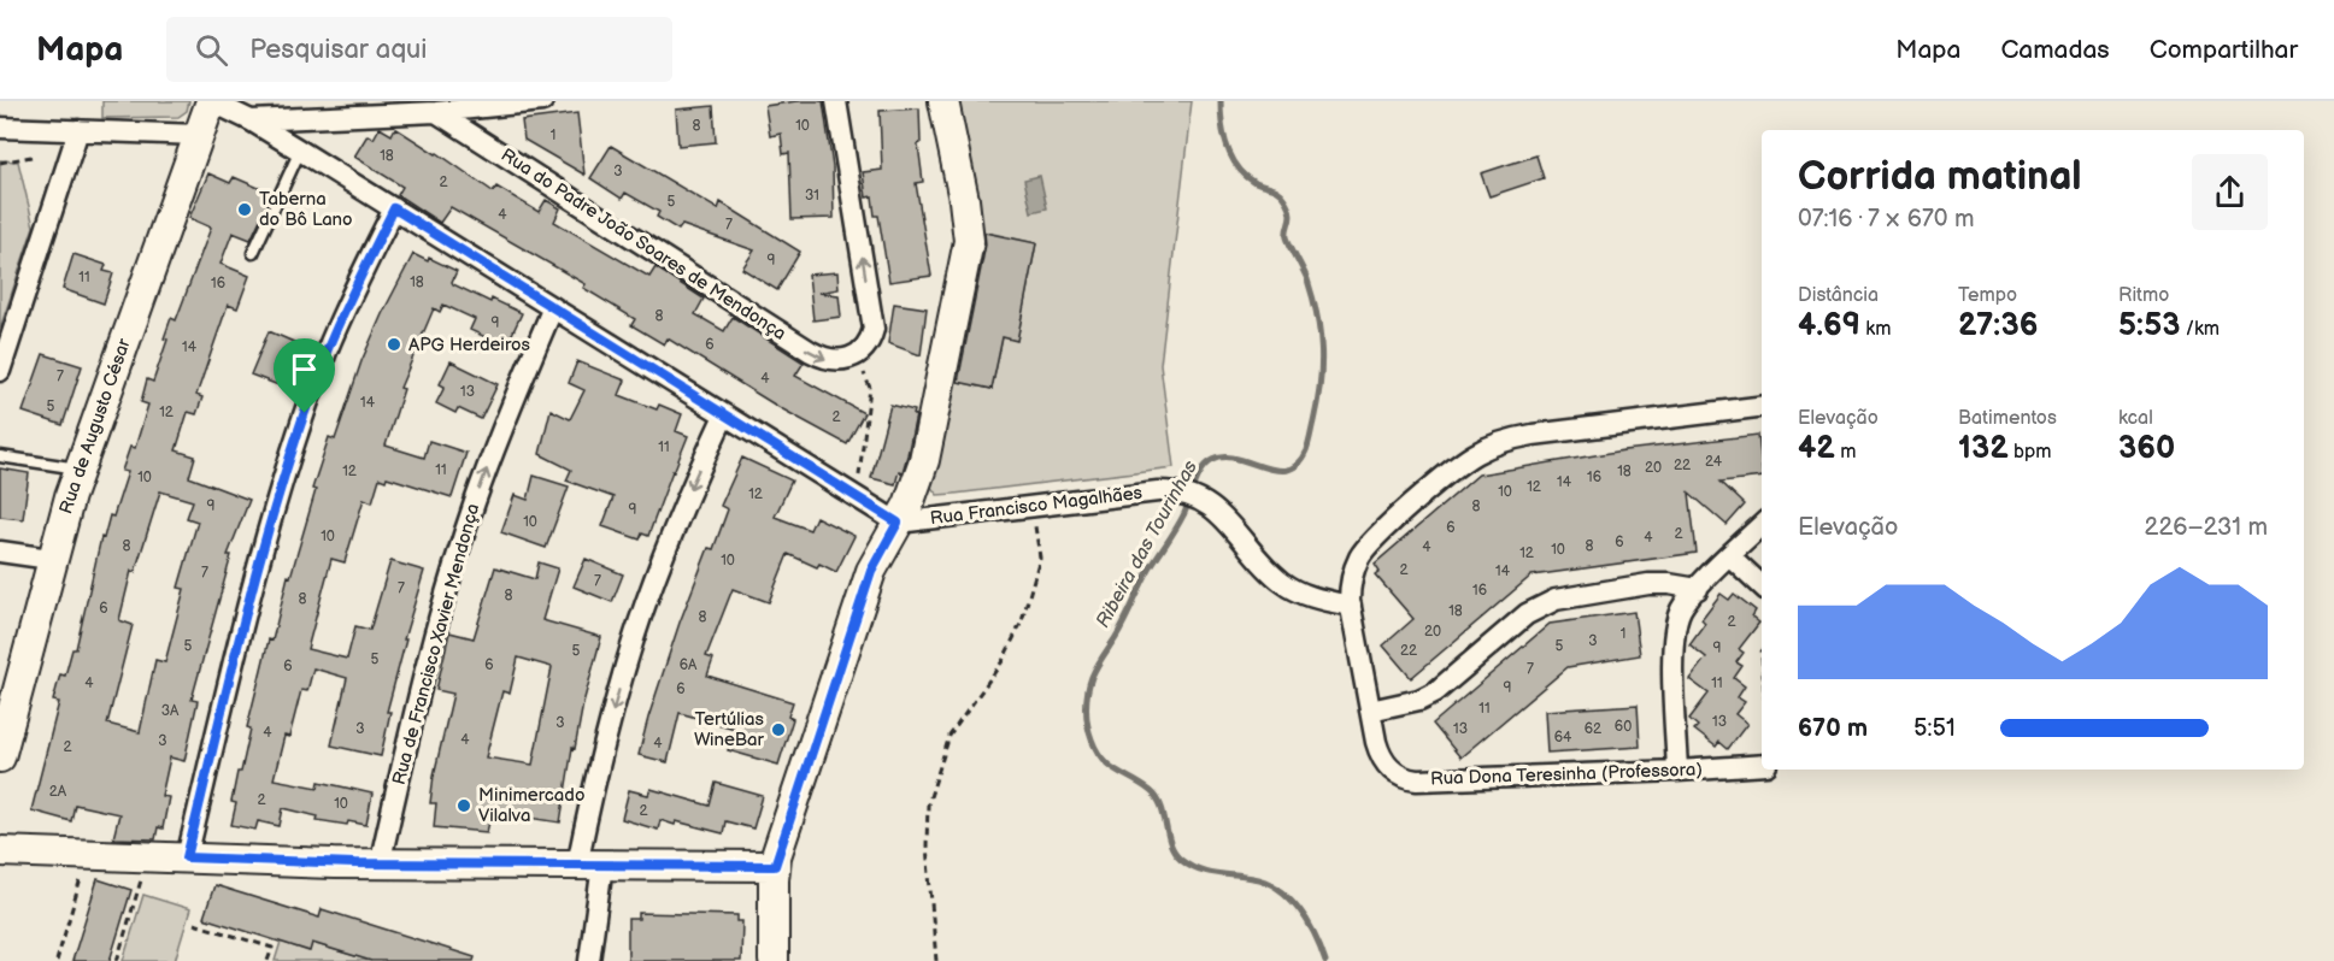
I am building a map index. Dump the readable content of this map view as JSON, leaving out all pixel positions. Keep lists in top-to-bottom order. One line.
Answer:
{"streets":{"street":["Rua do Padre João Soares de Mendonça","Rua de Augusto César","Rua Francisco Magalhães","Rua de Francisco Xavier Mendonça","Rua Dona Teresinha (Professora)"]},"crossings":[["Rua Francisco Magalhães","Rua Dona Teresinha (Professora)"]],"one_way":["Rua de Francisco Xavier Mendonça"],"water":["Ribeira das Tourinhas"],"places":["Taberna do Bô Lano","APG Herdeiros","Tertúlias WineBar","Minimercado Vilalva"],"house_numbers":["8","10","1","18","3","2","31","5","4","7","9","11","18","16","8","9","6","14","7","4","13","14","5","12","2","11","24","22","20","11","12","18","10","16","14","12","10","12","9","8","9","10","6","2","10","4","6","8","8","4","10","12","10","2","14","7","7","7","16","8","8","6","18","8","2","20","1","3","5","5","9","5","22","5","6","6A","6","7","4","11","9","6","11","3A","13","3","60","3","13","62","4","64","4","3","4","2","2A","2","10","2"],"page":{"header":"Mapa","search":"Pesquisar aqui","nav":["Mapa","Camadas","Compartilhar"],"heading":["Corrida matinal","07:16 · 7 × 670 m"],"stats":[["Distância","4.69 km"],["Tempo","27:36"],["Ritmo","5:53 /km"],["Elevação","42 m"],["Batimentos","132 bpm"],["kcal","360"]],"chart":["Elevação","226–231 m"],"list":[{"name":"670 m","note":"5:51"}]}}
